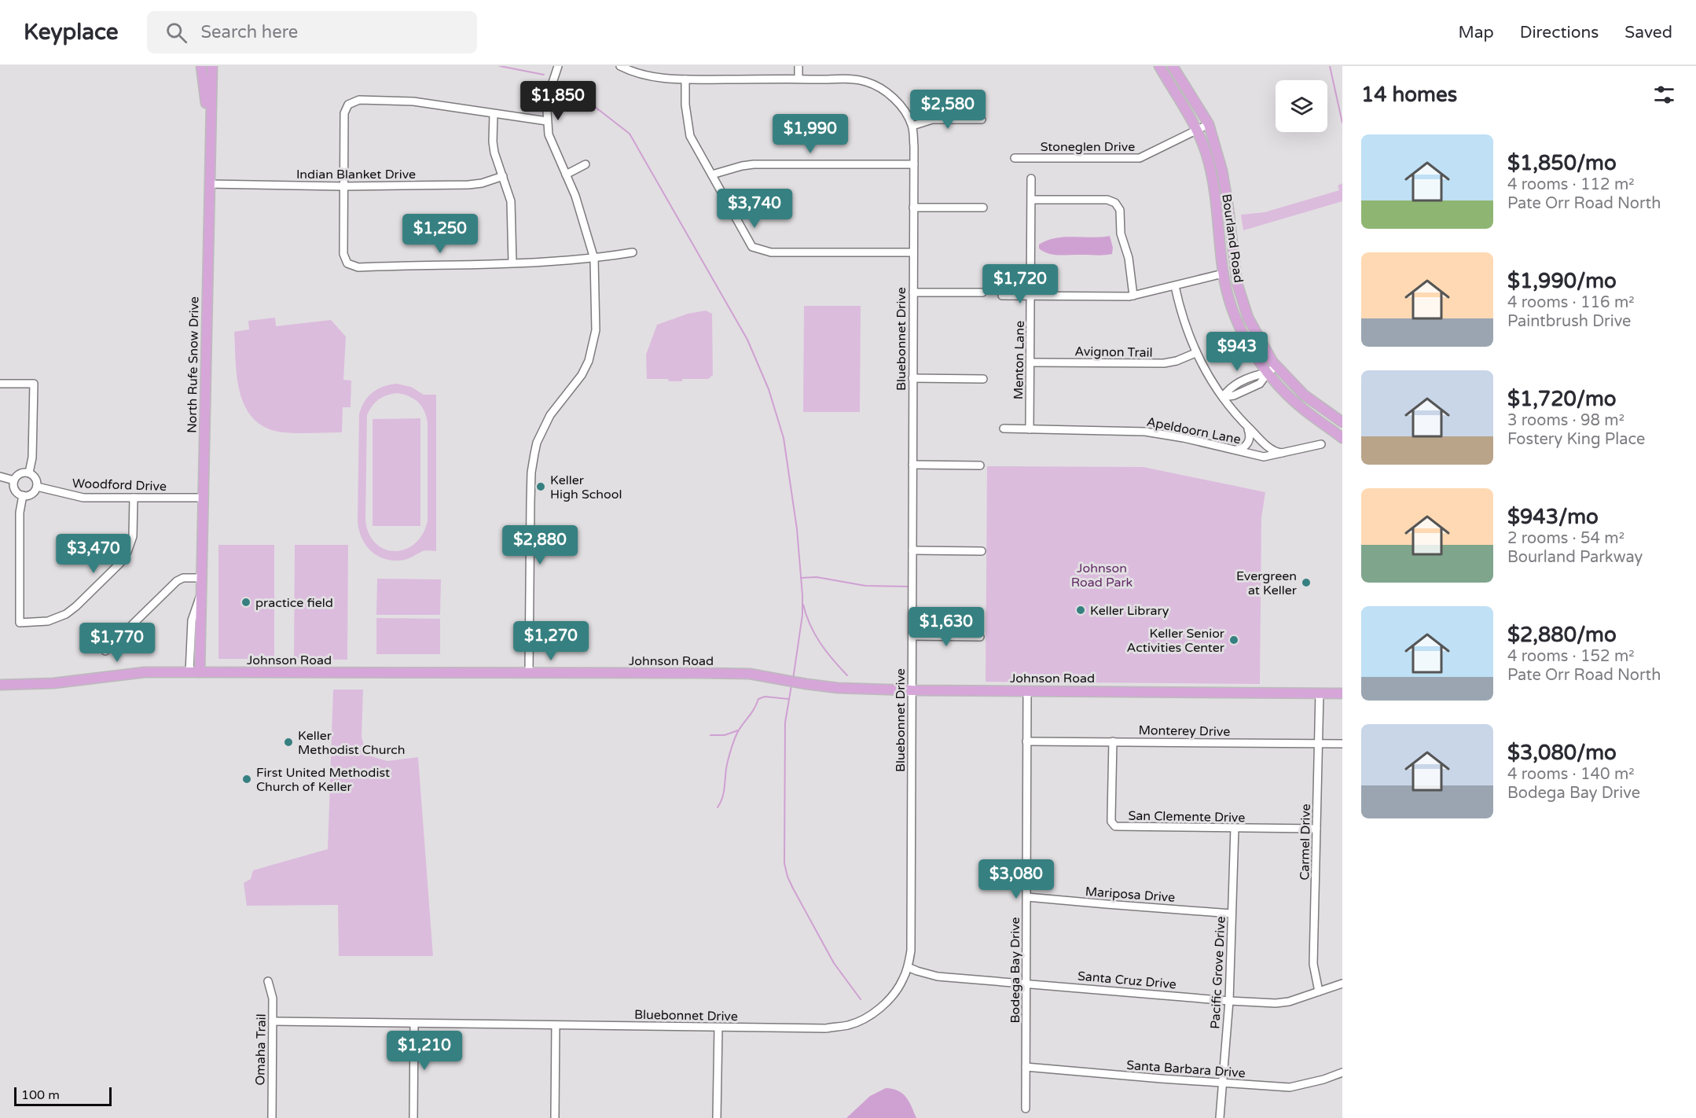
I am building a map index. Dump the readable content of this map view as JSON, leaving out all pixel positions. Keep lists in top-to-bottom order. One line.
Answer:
{"streets":{"main road":["Bourland Road","North Rufe Snow Drive","Johnson Road"],"street":["Stoneglen Drive","Indian Blanket Drive","Bluebonnet Drive","Avignon Trail","Menton Lane","Apeldoorn Lane","Woodford Drive","Monterey Drive","San Clemente Drive","Carmel Drive","Mariposa Drive","Bodega Bay Drive","Pacific Grove Drive","Santa Cruz Drive","Omaha Trail","Santa Barbara Drive"]},"crossings":[["Stoneglen Drive","Bourland Road"],["Indian Blanket Drive","North Rufe Snow Drive"],["Bluebonnet Drive","Johnson Road"],["Bluebonnet Drive","Santa Cruz Drive"],["Bluebonnet Drive","Omaha Trail"],["Avignon Trail","Menton Lane"],["Menton Lane","Apeldoorn Lane"],["North Rufe Snow Drive","Woodford Drive"],["North Rufe Snow Drive","Johnson Road"],["Johnson Road","Carmel Drive"],["Johnson Road","Bodega Bay Drive"],["Monterey Drive","San Clemente Drive"],["Monterey Drive","Carmel Drive"],["Monterey Drive","Bodega Bay Drive"],["San Clemente Drive","Carmel Drive"],["San Clemente Drive","Pacific Grove Drive"],["Carmel Drive","Santa Cruz Drive"],["Mariposa Drive","Bodega Bay Drive"],["Mariposa Drive","Pacific Grove Drive"],["Bodega Bay Drive","Santa Cruz Drive"],["Bodega Bay Drive","Santa Barbara Drive"],["Pacific Grove Drive","Santa Cruz Drive"],["Pacific Grove Drive","Santa Barbara Drive"]],"parks":["Johnson Road Park"],"places":["Keller High School","Evergreen at Keller","practice field","Keller Library","Keller Senior Activities Center","Keller Methodist Church","First United Methodist Church of Keller"],"scale_bar":"100 m","page":{"header":"Keyplace","search":"Search here","nav":["Map","Directions","Saved"],"heading":"14 homes","price":["$1,850","$2,580","$1,990","$3,740","$1,250","$1,720","$943","$2,880","$3,470","$1,630","$1,270","$1,770","$3,080","$1,210"],"list":[{"name":"$1,850/mo","note":"4 rooms · 112 m² · Pate Orr Road North"},{"name":"$1,990/mo","note":"4 rooms · 116 m² · Paintbrush Drive"},{"name":"$1,720/mo","note":"3 rooms · 98 m² · Fostery King Place"},{"name":"$943/mo","note":"2 rooms · 54 m² · Bourland Parkway"},{"name":"$2,880/mo","note":"4 rooms · 152 m² · Pate Orr Road North"},{"name":"$3,080/mo","note":"4 rooms · 140 m² · Bodega Bay Drive"}],"scale":"100 m"}}
